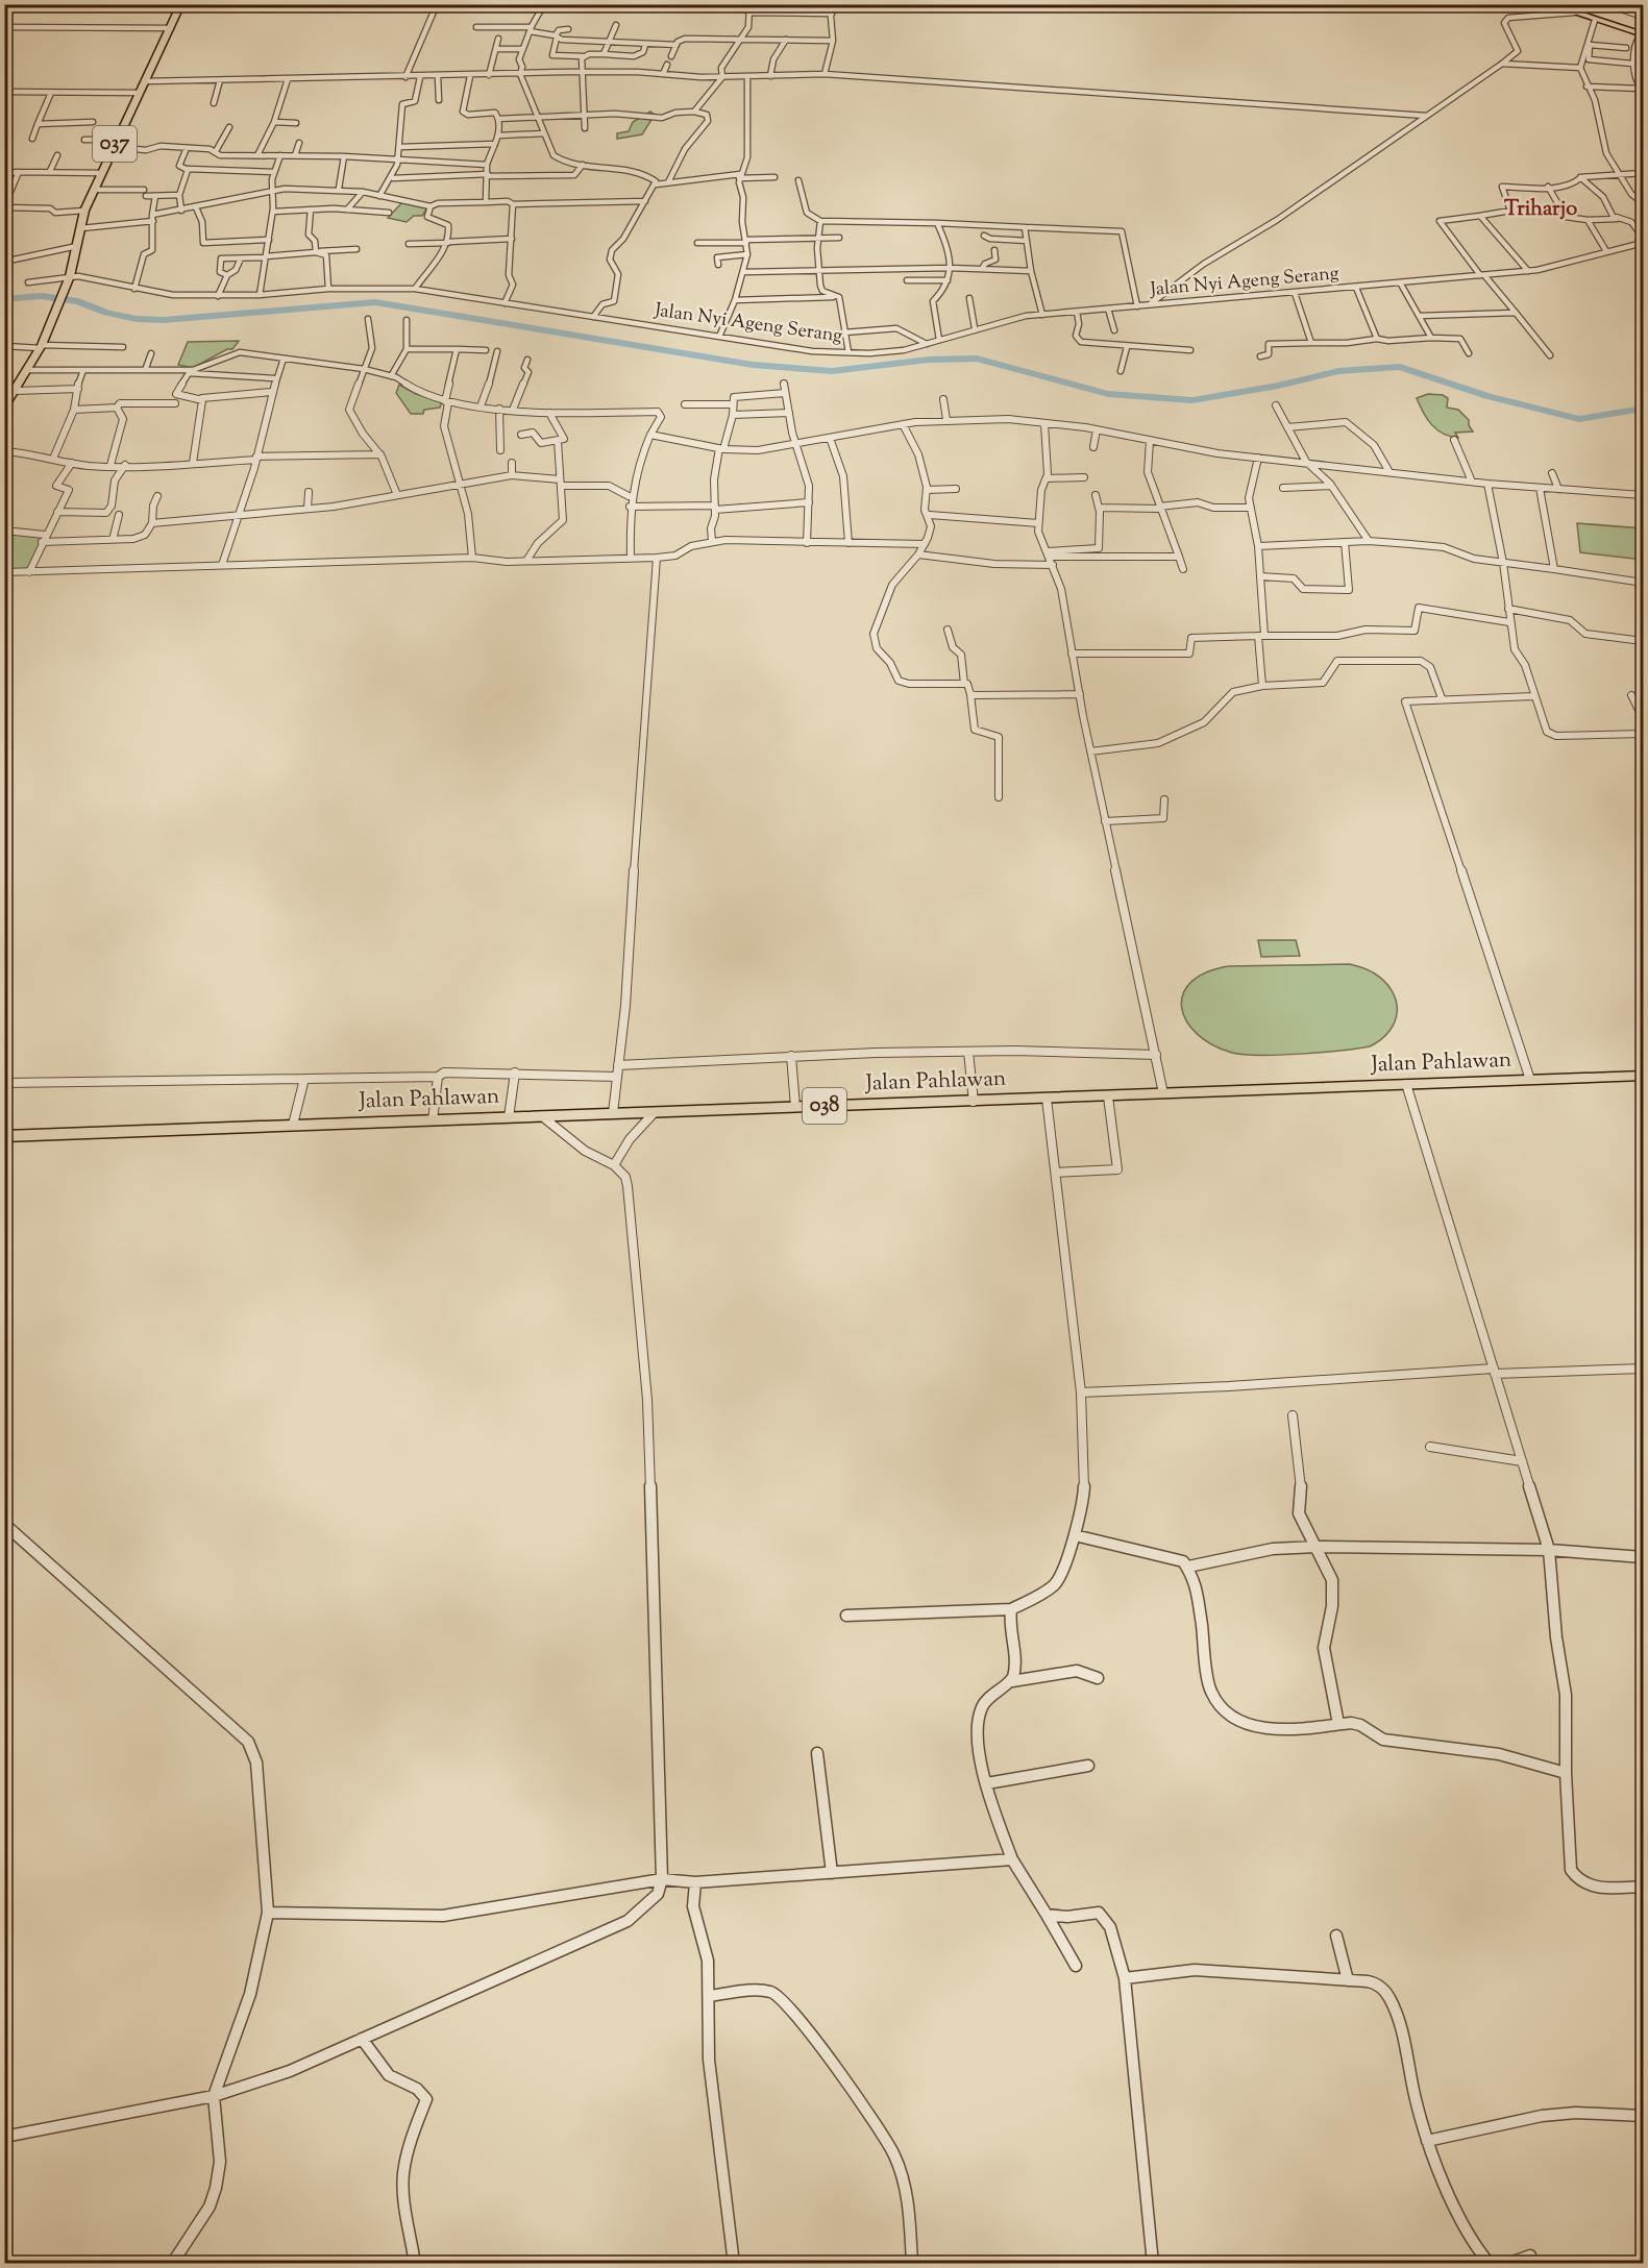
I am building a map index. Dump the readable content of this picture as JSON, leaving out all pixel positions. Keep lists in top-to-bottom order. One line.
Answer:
{"streets":{"main road":["037","Jalan Pahlawan","038"],"street":["Jalan Nyi Ageng Serang"]},"crossings":[["037","Jalan Nyi Ageng Serang"]],"districts":["Triharjo"]}
